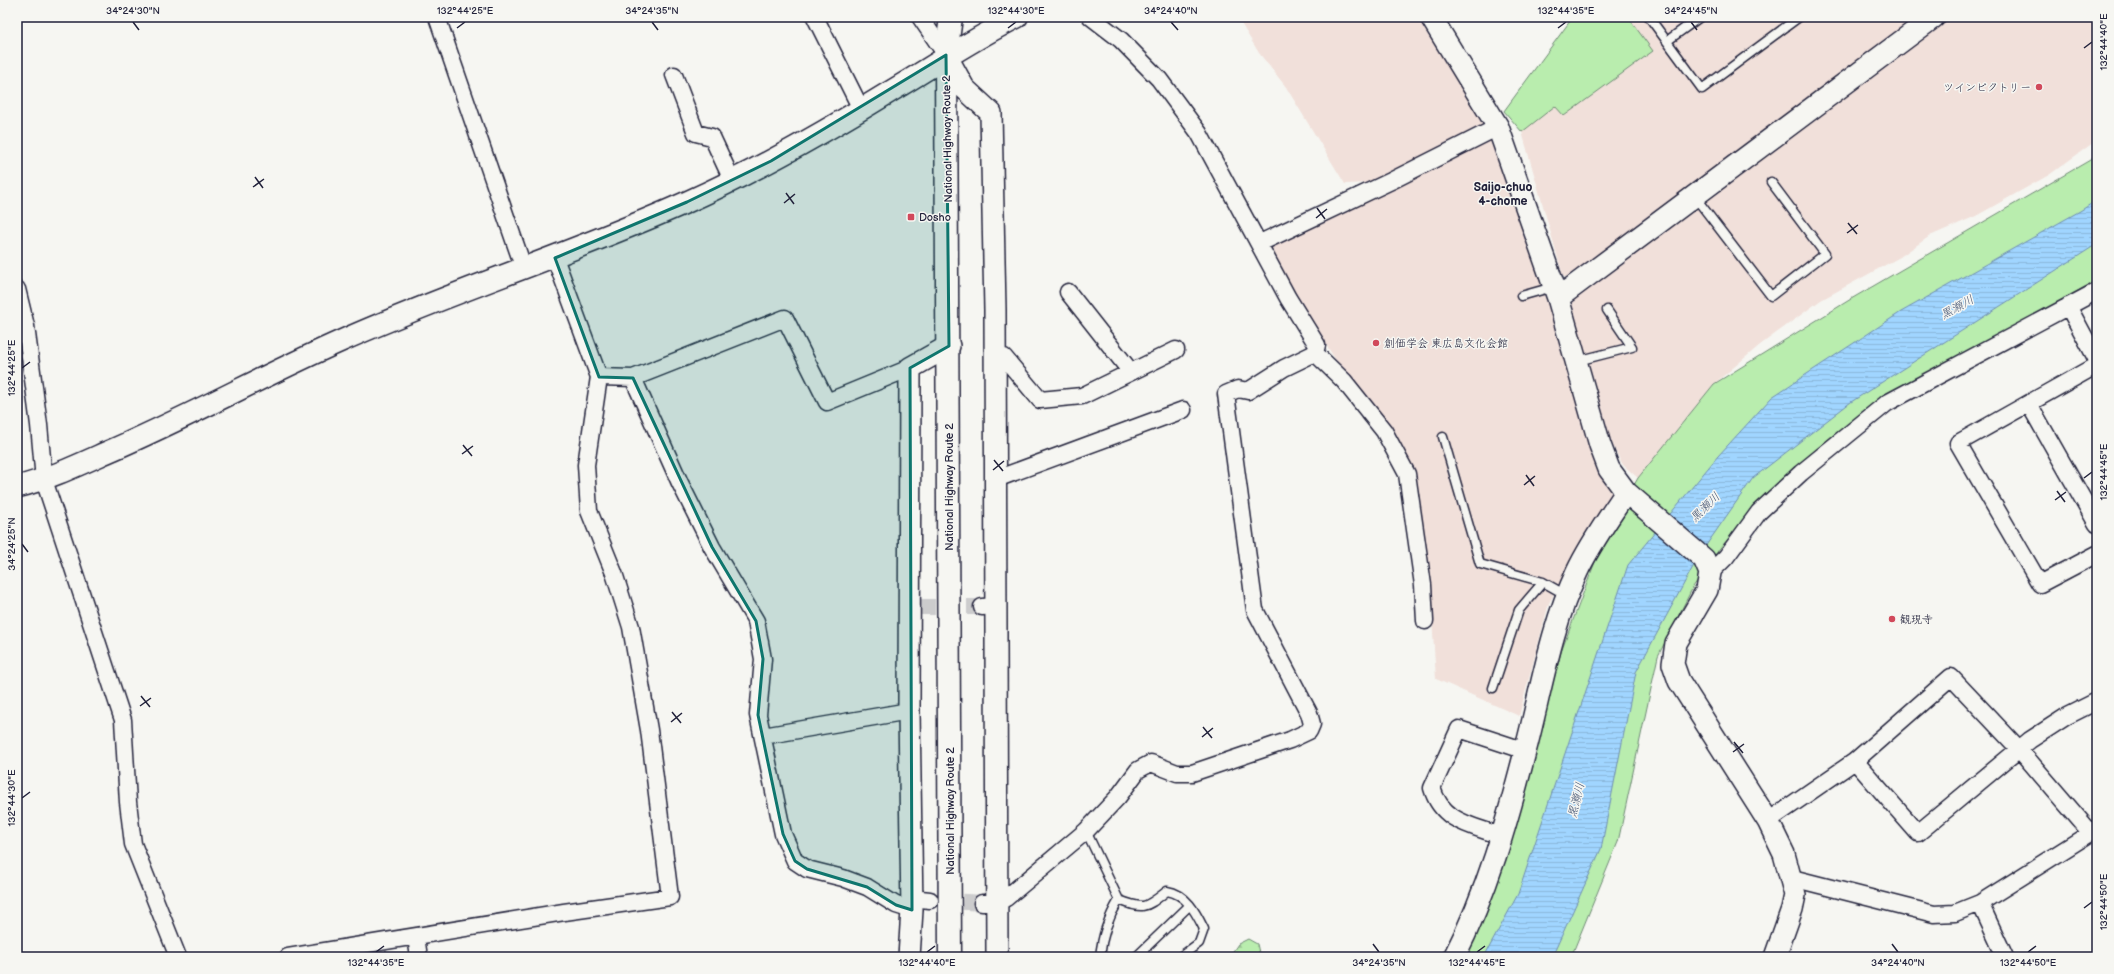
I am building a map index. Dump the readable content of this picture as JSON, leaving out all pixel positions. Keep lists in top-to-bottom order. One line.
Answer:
{"streets":{"highway":["National Highway Route 2"]},"districts":["Saijo-chuo 4-chome"],"water":["黒瀬川"],"places":{"other":["ツインビクトリー","創価学会 東広島文化会館","観現寺"],"transit":["Dosho"]},"coordinates":["34°24'30\"N","132°44'25\"E","34°24'35\"N","132°44'30\"E","34°24'40\"N","132°44'35\"E","34°24'45\"N","132°44'40\"E","132°44'45\"E","34°24'25\"N","132°44'50\"E"]}
